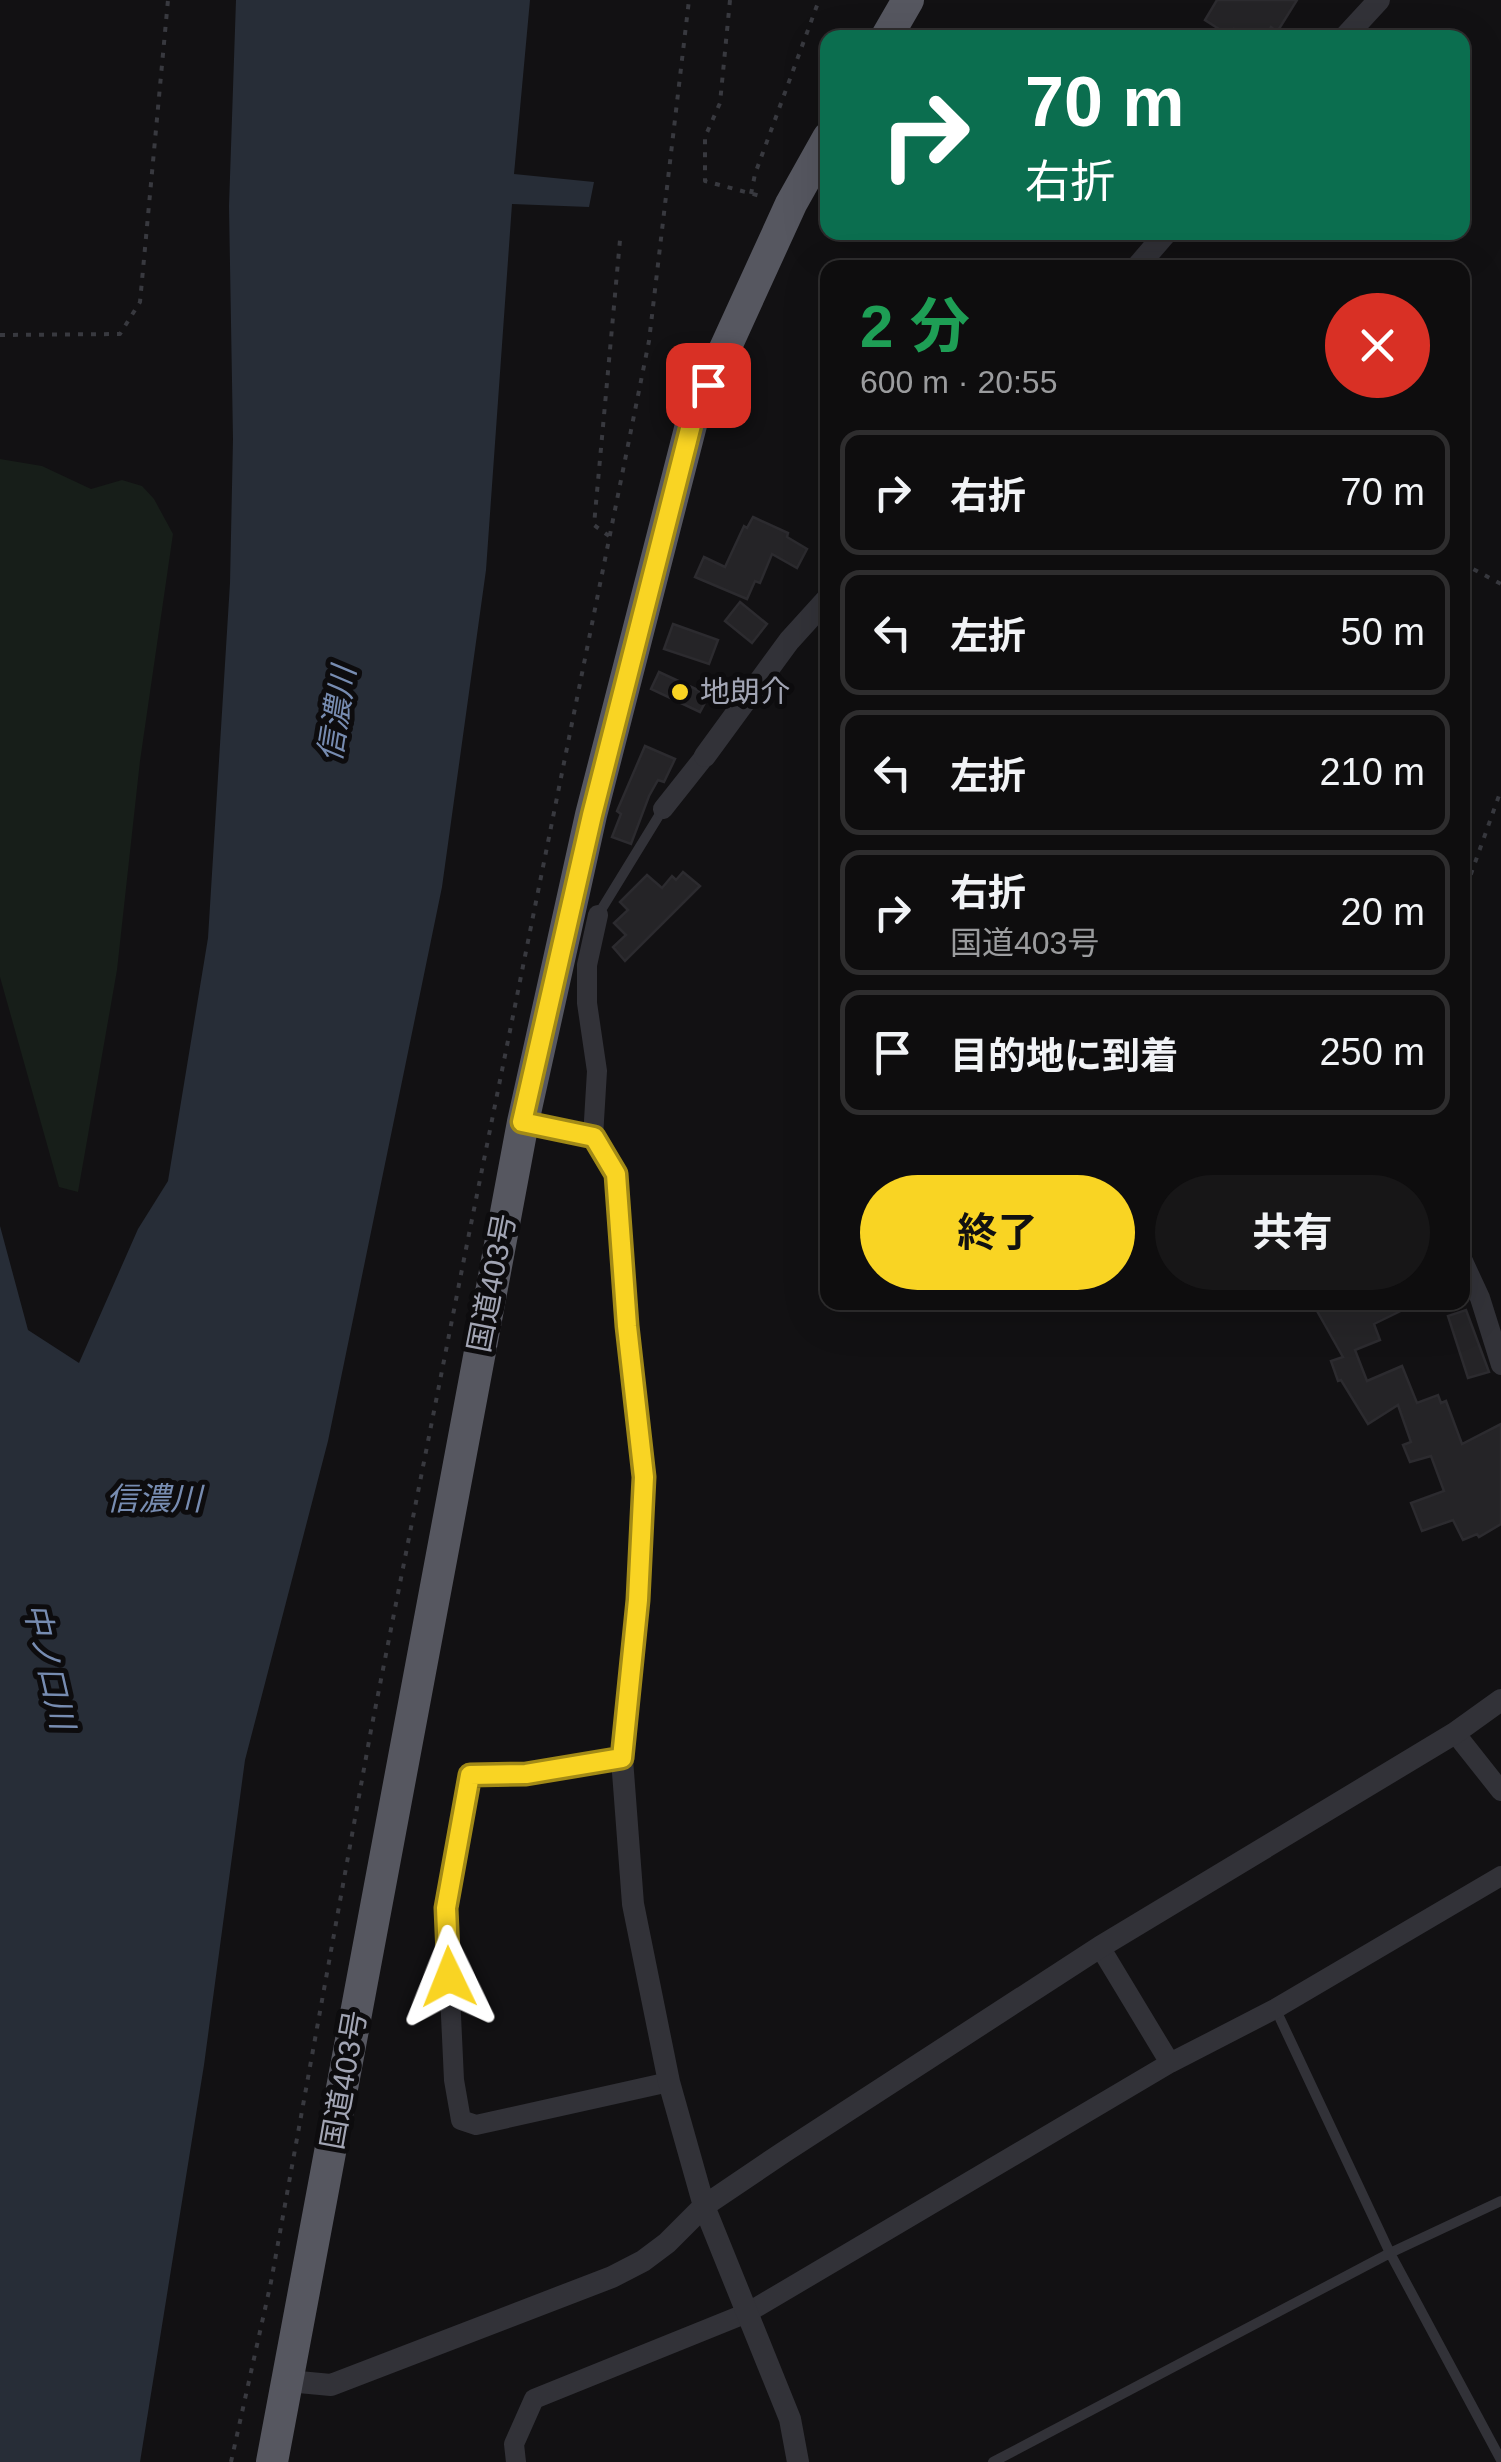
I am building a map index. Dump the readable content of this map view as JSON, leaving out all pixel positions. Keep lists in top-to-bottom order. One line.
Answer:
{"streets":{"highway":["国道403号"]},"water":["信濃川","中ノ口川"],"places":["地朗介"],"page":{"turn":["70 m","右折"],"heading":["2 分","600 m · 20:55"],"list":[{"name":"右折","value":"70 m"},{"name":"左折","value":"50 m"},{"name":"左折","value":"210 m"},{"name":"右折","note":"国道403号","value":"20 m"},{"name":"目的地に到着","value":"250 m"}],"buttons":["終了","共有"]}}
